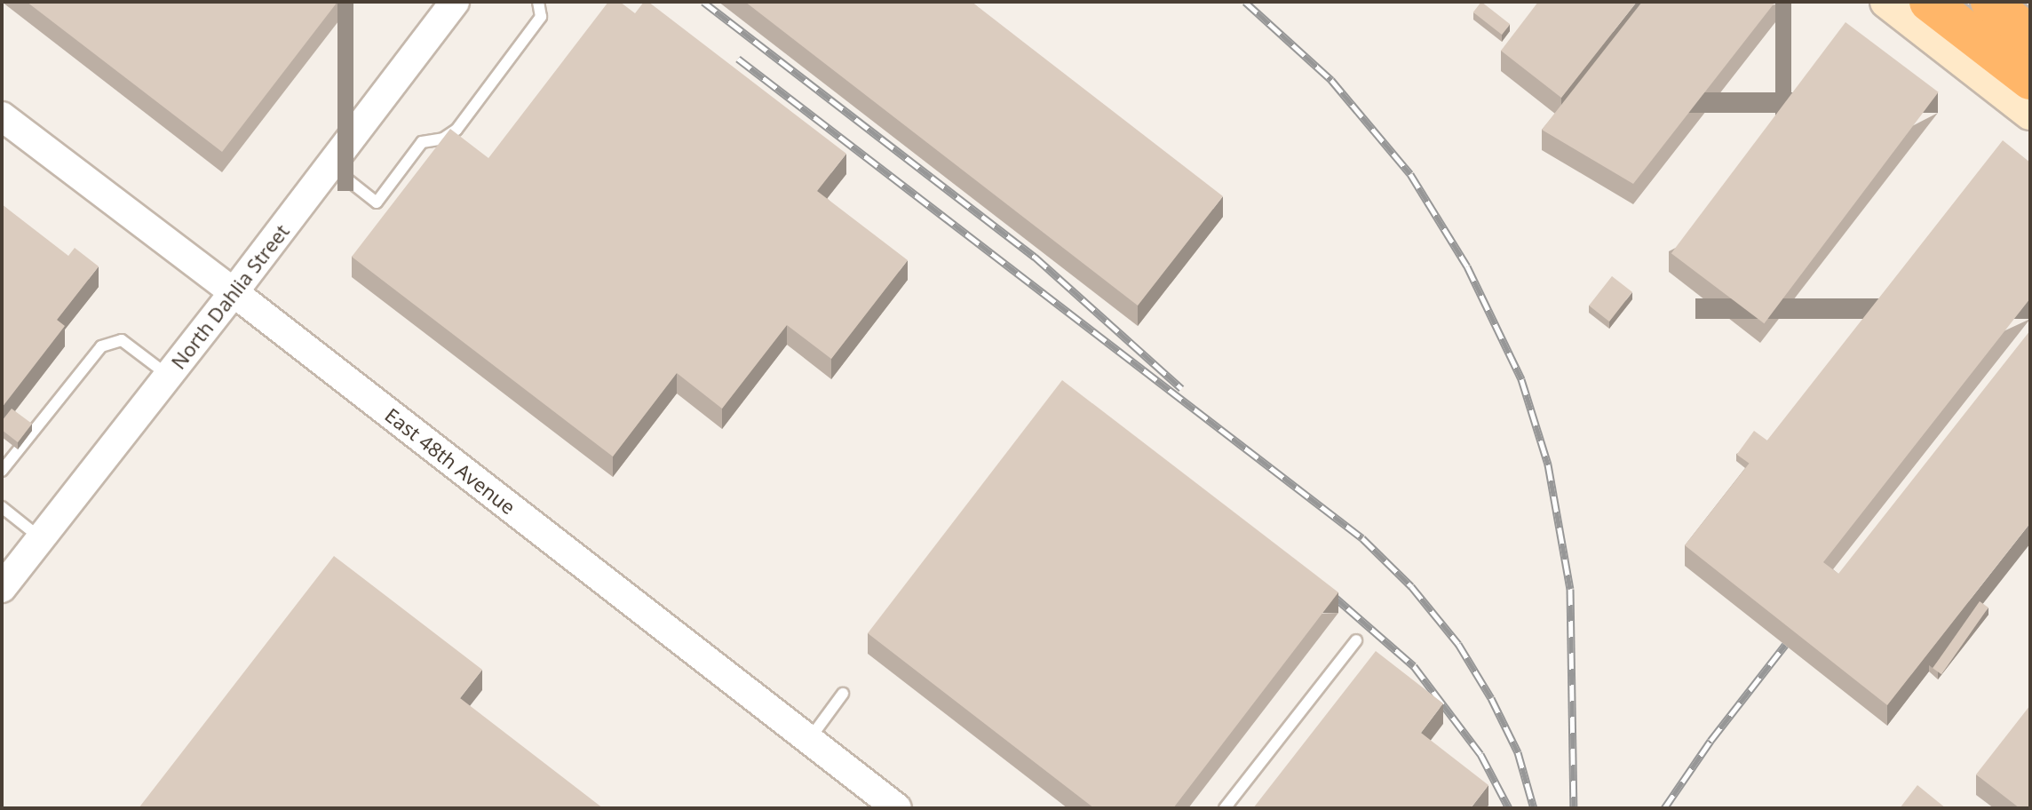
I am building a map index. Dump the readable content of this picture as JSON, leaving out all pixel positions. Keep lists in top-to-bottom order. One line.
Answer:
{"streets":{"street":["North Dahlia Street","East 48th Avenue"]},"crossings":[["North Dahlia Street","East 48th Avenue"]]}
